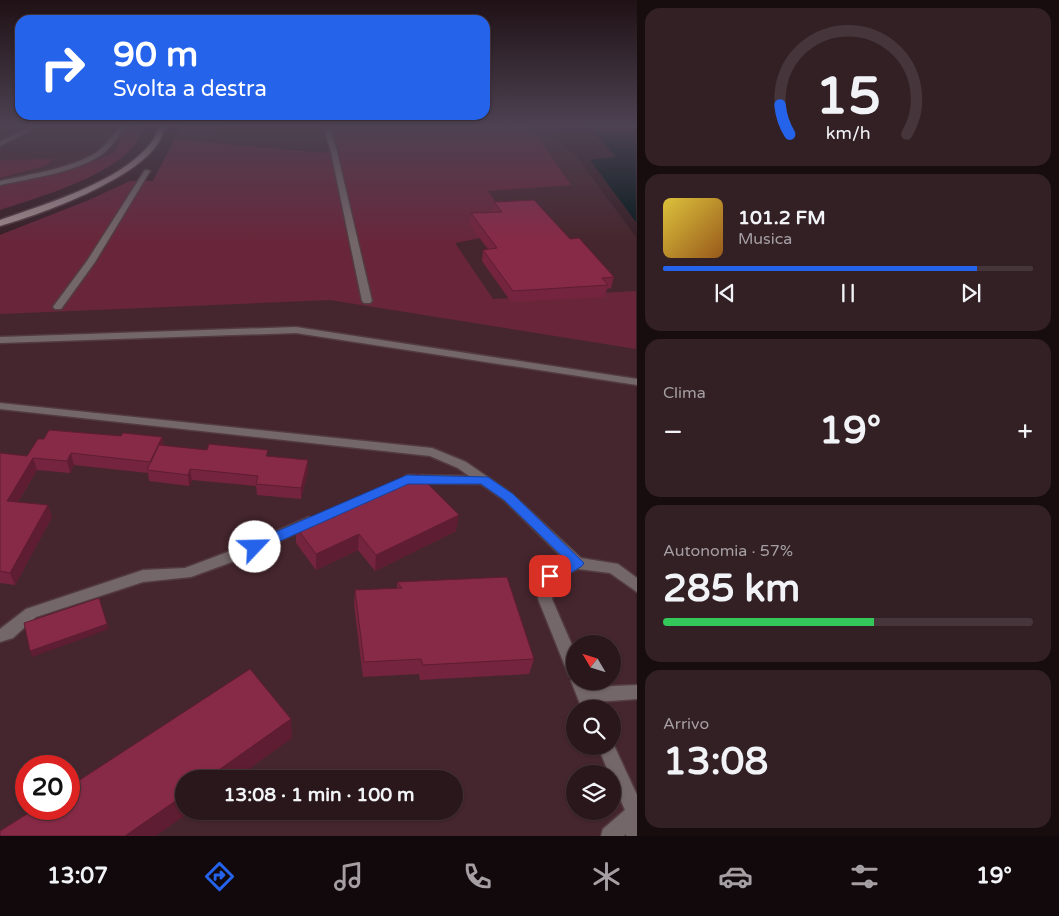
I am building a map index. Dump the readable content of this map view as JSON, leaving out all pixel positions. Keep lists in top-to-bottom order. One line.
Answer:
{"north":"top left","page":{"turn":["90 m","Svolta a destra"],"song":["101.2 FM","Musica"],"tile":["Clima",["Autonomia · 57%","285 km"],["Arrivo","13:08"]],"heat":["−","19°","+"],"limit":"20","trip":"13:08 · 1 min · 100 m","tabs":["13:07","19°"],"gauge":["15","km/h"]}}
